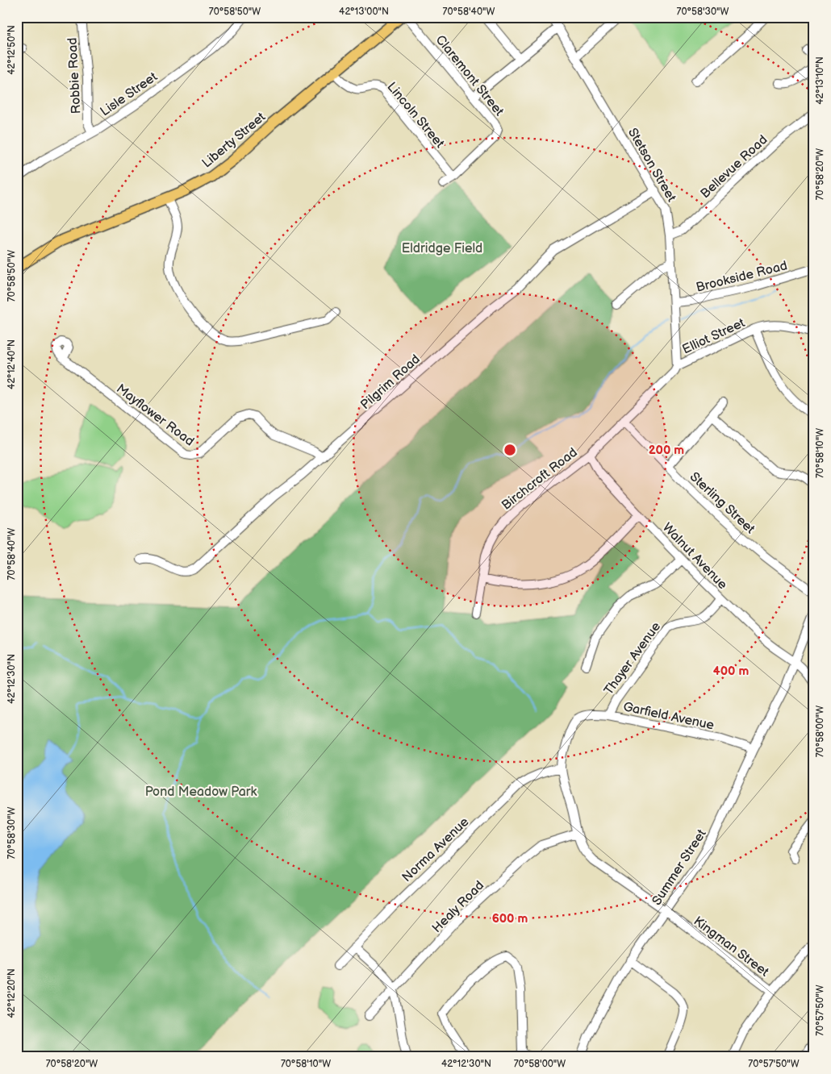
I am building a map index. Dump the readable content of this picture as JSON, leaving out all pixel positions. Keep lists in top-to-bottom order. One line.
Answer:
{"streets":{"main road":["Liberty Street"],"street":["Claremont Street","Robbie Road","Lisle Street","Lincoln Street","Stetson Street","Bellevue Road","Brookside Road","Elliot Street","Pilgrim Road","Mayflower Road","Birchcroft Road","Sterling Street","Walnut Avenue","Thayer Avenue","Garfield Avenue","Norma Avenue","Summer Street","Healy Road","Kingman Street"]},"crossings":[["Claremont Street","Lincoln Street"],["Robbie Road","Lisle Street"],["Lincoln Street","Liberty Street"],["Stetson Street","Bellevue Road"],["Stetson Street","Brookside Road"],["Stetson Street","Elliot Street"],["Stetson Street","Pilgrim Road"],["Elliot Street","Birchcroft Road"],["Elliot Street","Sterling Street"],["Elliot Street","Walnut Avenue"],["Pilgrim Road","Mayflower Road"],["Birchcroft Road","Walnut Avenue"],["Walnut Avenue","Thayer Avenue"],["Walnut Avenue","Summer Street"],["Thayer Avenue","Garfield Avenue"],["Garfield Avenue","Norma Avenue"],["Garfield Avenue","Summer Street"],["Garfield Avenue","Kingman Street"],["Norma Avenue","Kingman Street"],["Summer Street","Kingman Street"],["Healy Road","Kingman Street"]],"parks":["Eldridge Field","Pond Meadow Park"],"coordinates":["70°58'50\"W","42°13'00\"N","70°58'40\"W","70°58'30\"W","42°12'50\"N","42°13'10\"N","70°58'20\"W","42°12'40\"N","70°58'10\"W","42°12'30\"N","70°58'00\"W","42°12'20\"N","70°57'50\"W"],"rings":["200 m","400 m","600 m"]}
